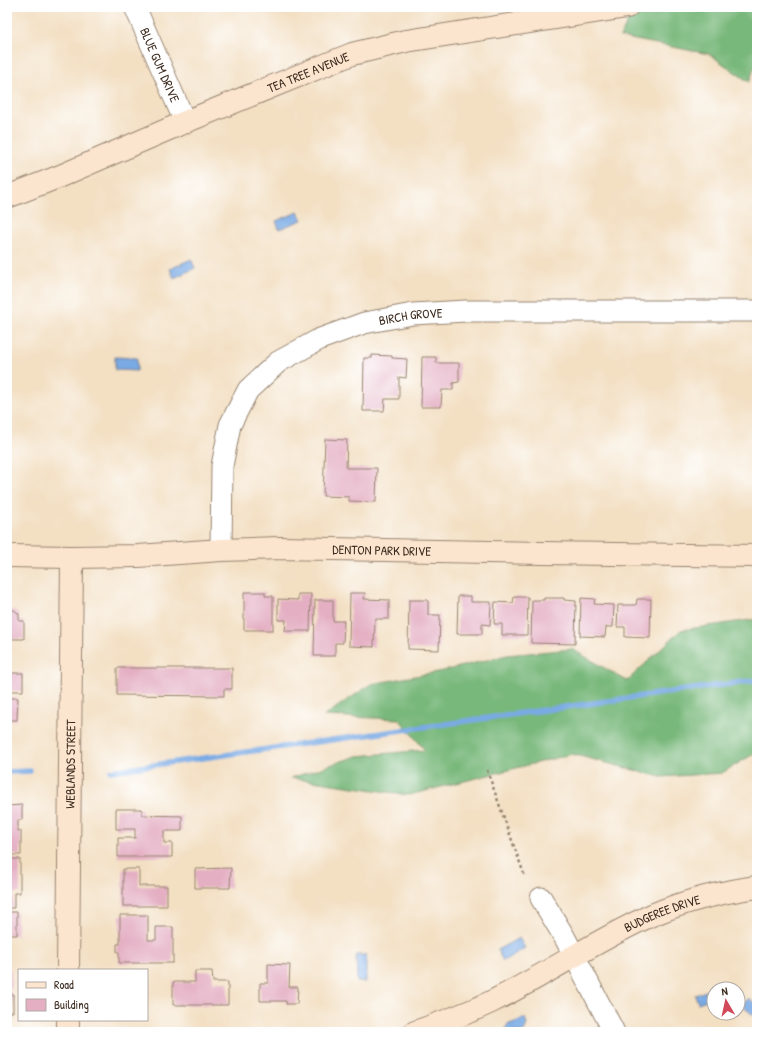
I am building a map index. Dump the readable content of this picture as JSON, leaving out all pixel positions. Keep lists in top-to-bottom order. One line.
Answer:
{"streets":{"street":["BLUE GUM DRIVE","TEA TREE AVENUE","BIRCH GROVE","DENTON PARK DRIVE","WEBLANDS STREET","BUDGEREE DRIVE"]},"crossings":[["BLUE GUM DRIVE","TEA TREE AVENUE"],["BIRCH GROVE","DENTON PARK DRIVE"],["DENTON PARK DRIVE","WEBLANDS STREET"]],"legend":["Road","Building"],"north":"top"}
